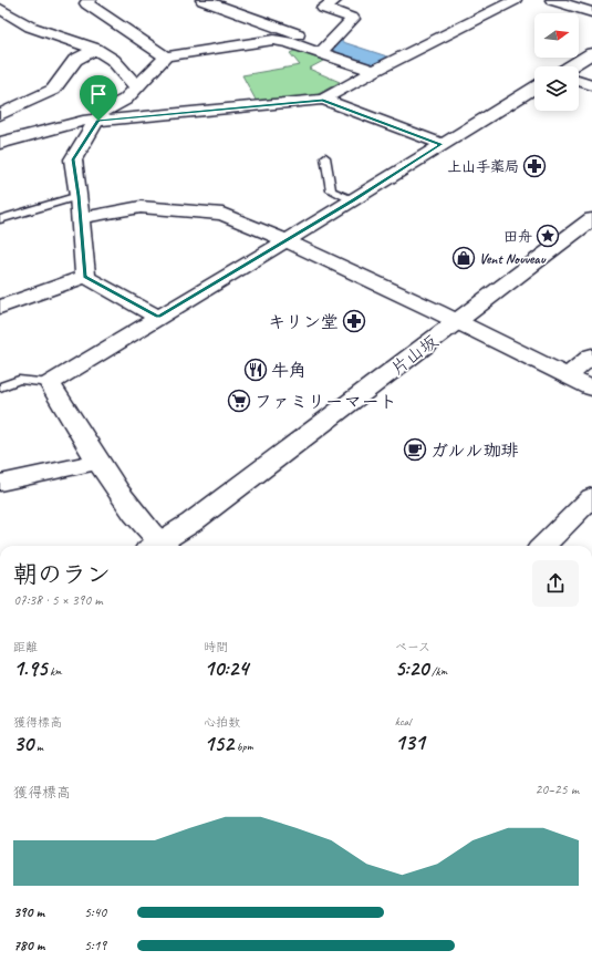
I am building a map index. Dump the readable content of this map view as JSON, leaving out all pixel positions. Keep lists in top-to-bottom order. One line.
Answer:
{"streets":{"street":["片山坂"]},"places":{"pharmacy":["上山手薬局","キリン堂"],"place":["田舟"],"shop":["Vent Nouveau"],"restaurant":["牛角"],"supermarket":["ファミリーマート"],"cafe":["ガルル珈琲"]},"north":"right","page":{"heading":["朝のラン","07:38 · 5 × 390 m"],"stats":[["距離","1.95 km"],["時間","10:24"],["ペース","5:20 /km"],["獲得標高","30 m"],["心拍数","152 bpm"],["kcal","131"]],"chart":["獲得標高","20–25 m"],"list":[{"name":"390 m","note":"5:40"},{"name":"780 m","note":"5:19"}]}}
